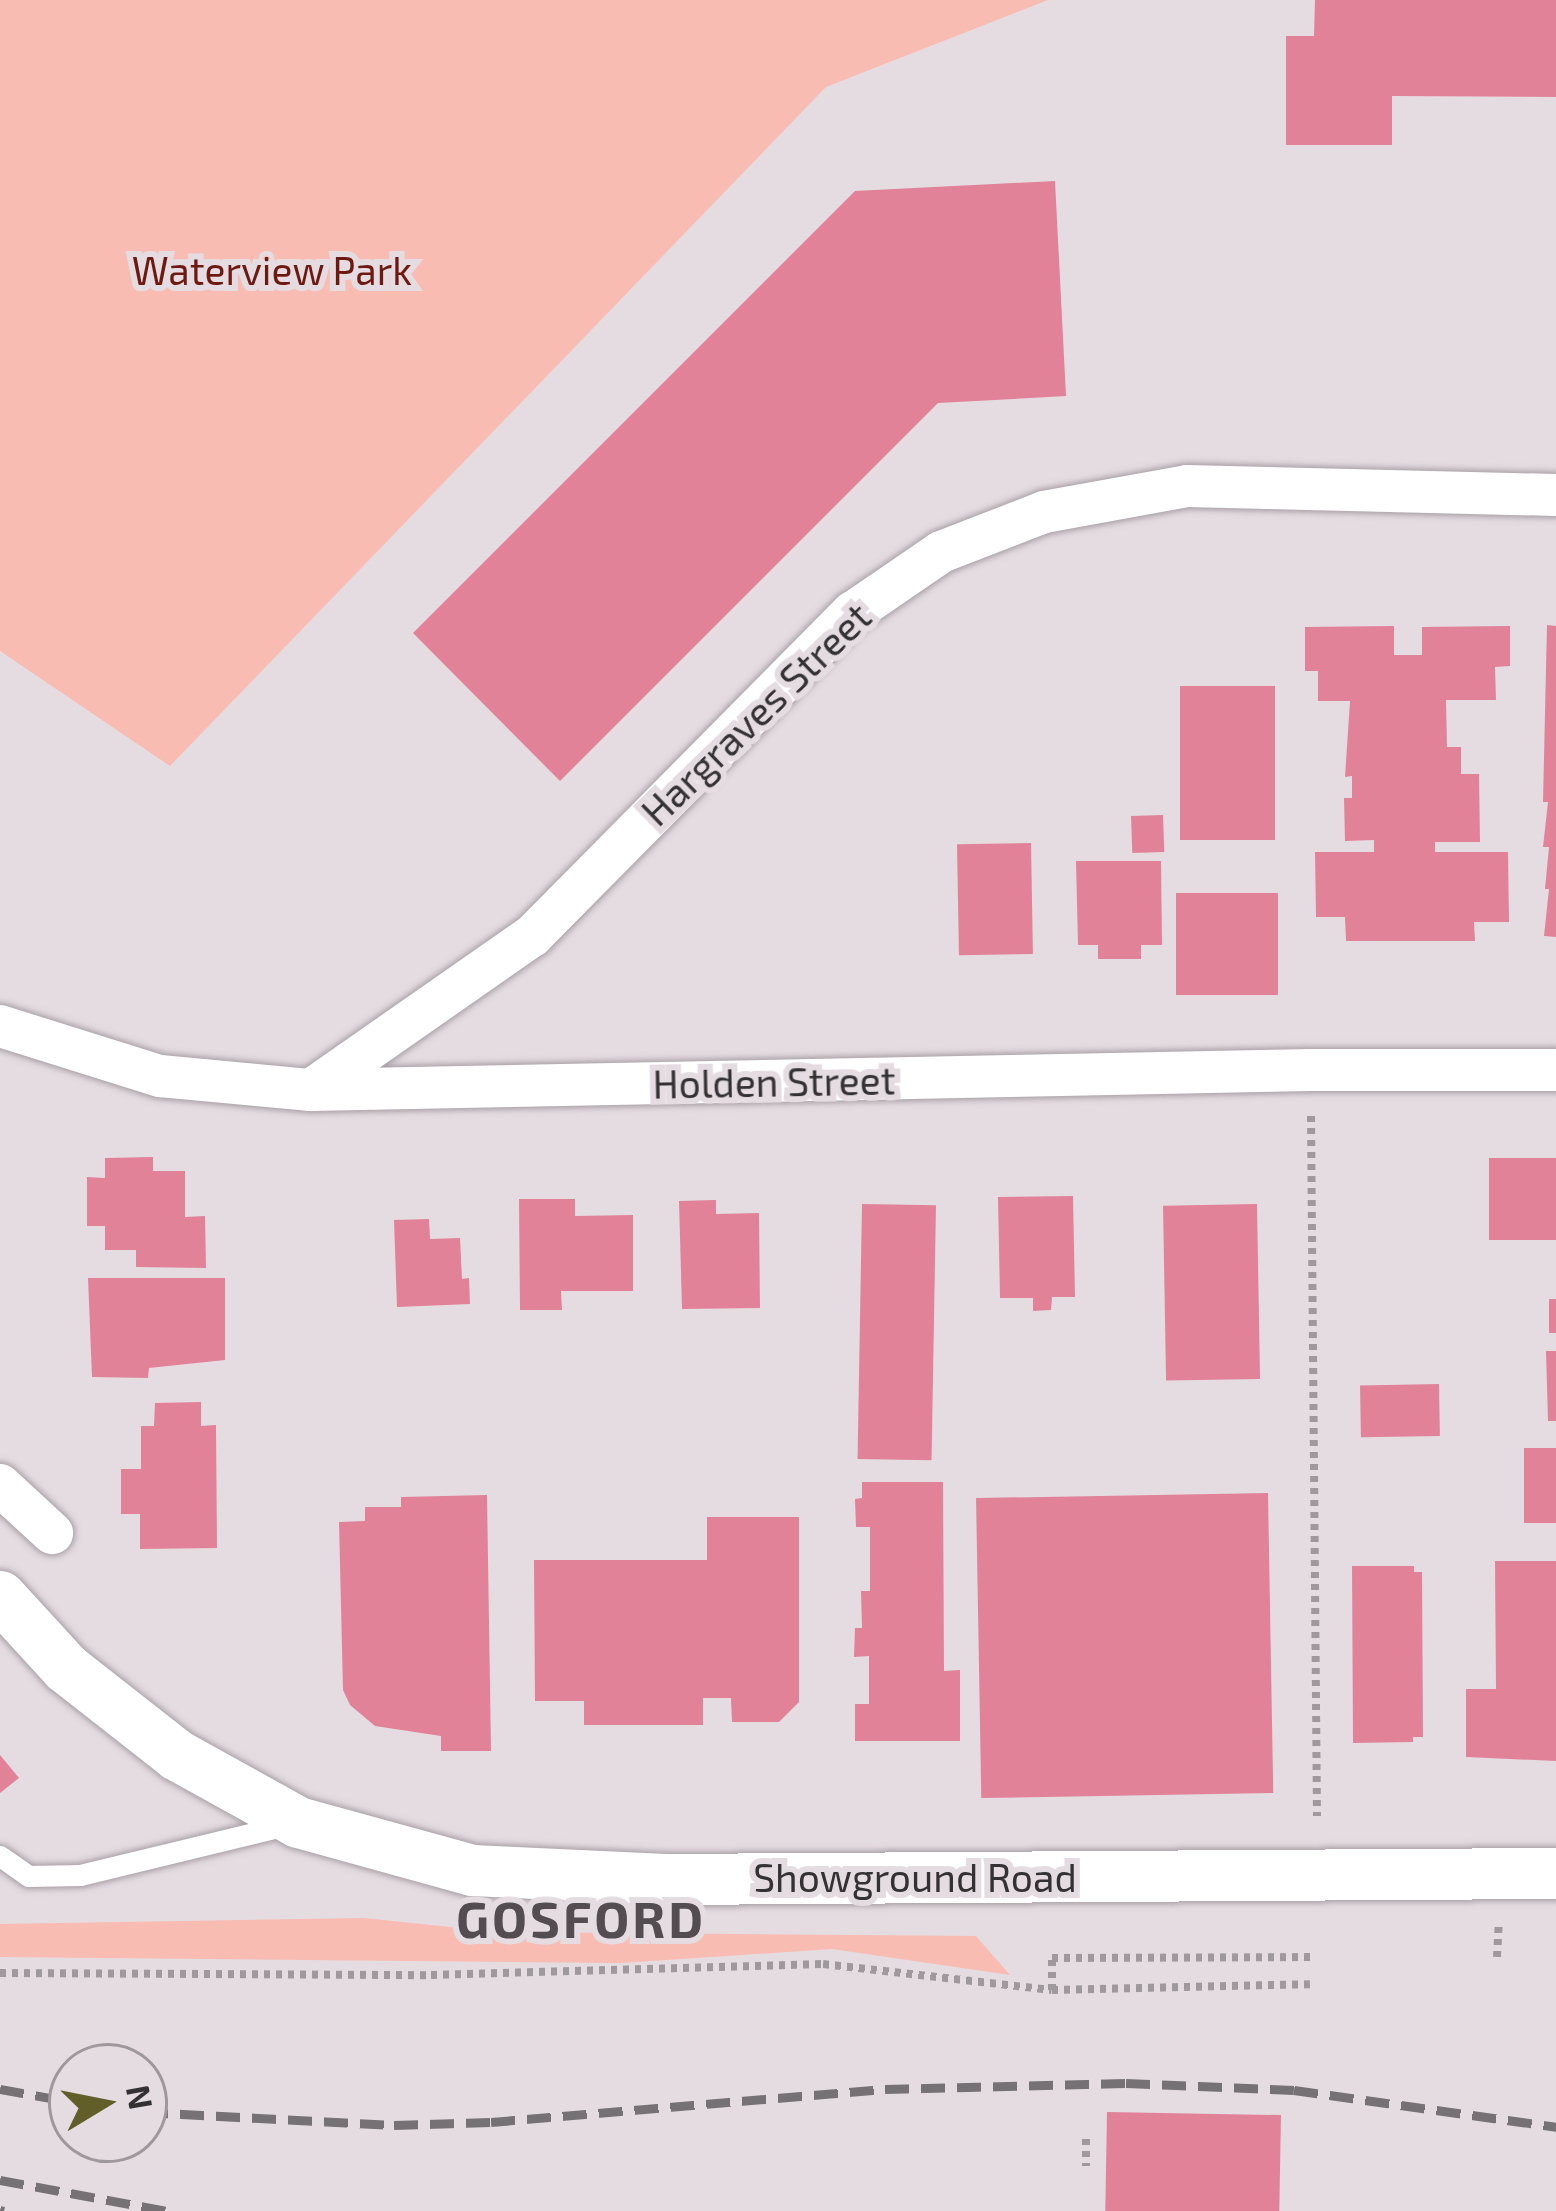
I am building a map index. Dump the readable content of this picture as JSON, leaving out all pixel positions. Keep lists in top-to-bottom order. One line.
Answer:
{"streets":{"street":["Hargraves Street","Holden Street","Showground Road"]},"crossings":[["Hargraves Street","Holden Street"]],"districts":["GOSFORD"],"parks":["Waterview Park"],"north":"right"}
